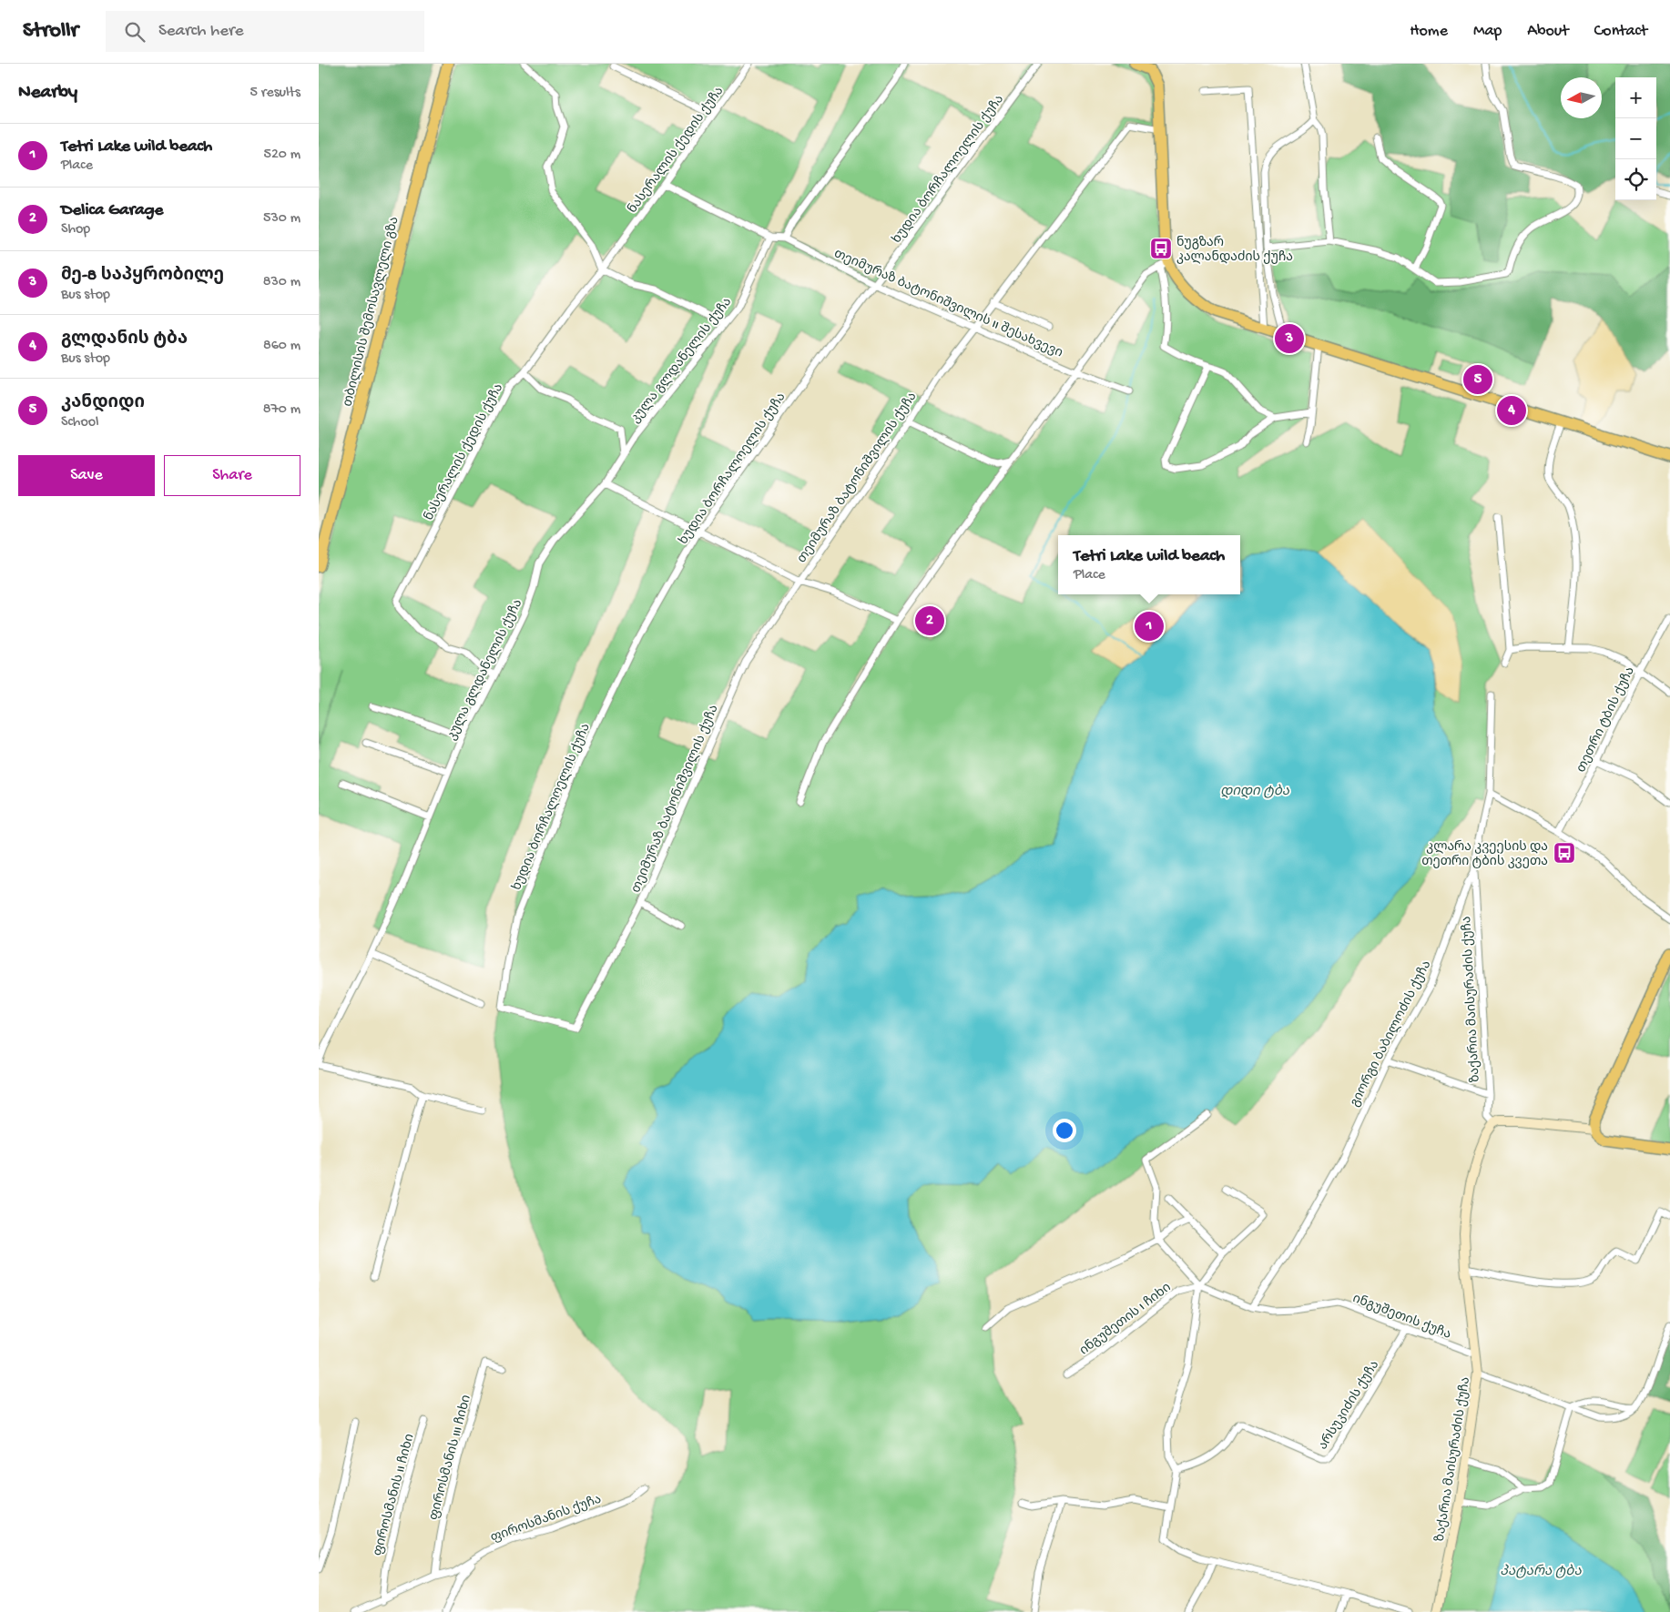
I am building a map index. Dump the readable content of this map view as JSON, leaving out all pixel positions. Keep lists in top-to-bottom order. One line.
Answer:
{"streets":{"highway":["თბილისის შემოსავლელი გზა"],"street":["ნასერალის ქედის ქუჩა","ხუდია ბორჩალოელის ქუჩა","თეიმურაზ ბატონიშვილის II შესახვევი","კულა გლდანელის ქუჩა","თეიმურაზ ბატონიშვილის ქუჩა","თეთრი ტბის ქუჩა","ზაქარია მაისურაძის ქუჩა","გიორგი ბაბილოძის ქუჩა","ინგუშეთის ქუჩა","ინგუშეთის I ჩიხი","არსუკიძის ქუჩა","ფიროსმანის III ჩიხი","ფიროსმანის II ჩიხი","ფიროსმანის ქუჩა"]},"crossings":[["ნასერალის ქედის ქუჩა","კულა გლდანელის ქუჩა"],["ხუდია ბორჩალოელის ქუჩა","თეიმურაზ ბატონიშვილის II შესახვევი"],["ხუდია ბორჩალოელის ქუჩა","თეიმურაზ ბატონიშვილის ქუჩა"],["თეიმურაზ ბატონიშვილის II შესახვევი","თეიმურაზ ბატონიშვილის ქუჩა"],["ზაქარია მაისურაძის ქუჩა","გიორგი ბაბილოძის ქუჩა"],["ზაქარია მაისურაძის ქუჩა","ინგუშეთის ქუჩა"],["გიორგი ბაბილოძის ქუჩა","ინგუშეთის ქუჩა"],["ინგუშეთის ქუჩა","ინგუშეთის I ჩიხი"],["ინგუშეთის ქუჩა","არსუკიძის ქუჩა"],["ფიროსმანის III ჩიხი","ფიროსმანის ქუჩა"],["ფიროსმანის II ჩიხი","ფიროსმანის ქუჩა"]],"water":["დიდი ტბა","პატარა ტბა"],"places":{"bus stop":["ნუგზარ კალანდაძის ქუჩა","კლარა კვეესის და თეთრი ტბის კვეთა"]},"north":"left","page":{"header":"Strollr","search":"Search here","nav":["Home","Map","About","Contact"],"heading":["Nearby","5 results"],"map_buttons":["+","−"],"list":[{"mark":"1","name":"Tetri Lake wild beach","note":"Place","value":"520 m"},{"mark":"2","name":"Delica Garage","note":"Shop","value":"530 m"},{"mark":"3","name":"მე-8 საპყრობილე","note":"Bus stop","value":"830 m"},{"mark":"4","name":"გლდანის ტბა","note":"Bus stop","value":"860 m"},{"mark":"5","name":"კანდიდი","note":"School","value":"870 m"}],"pins":["3","5","4","2","1"],"buttons":["Save","Share"],"popup":["Tetri Lake wild beach","Place"]}}
